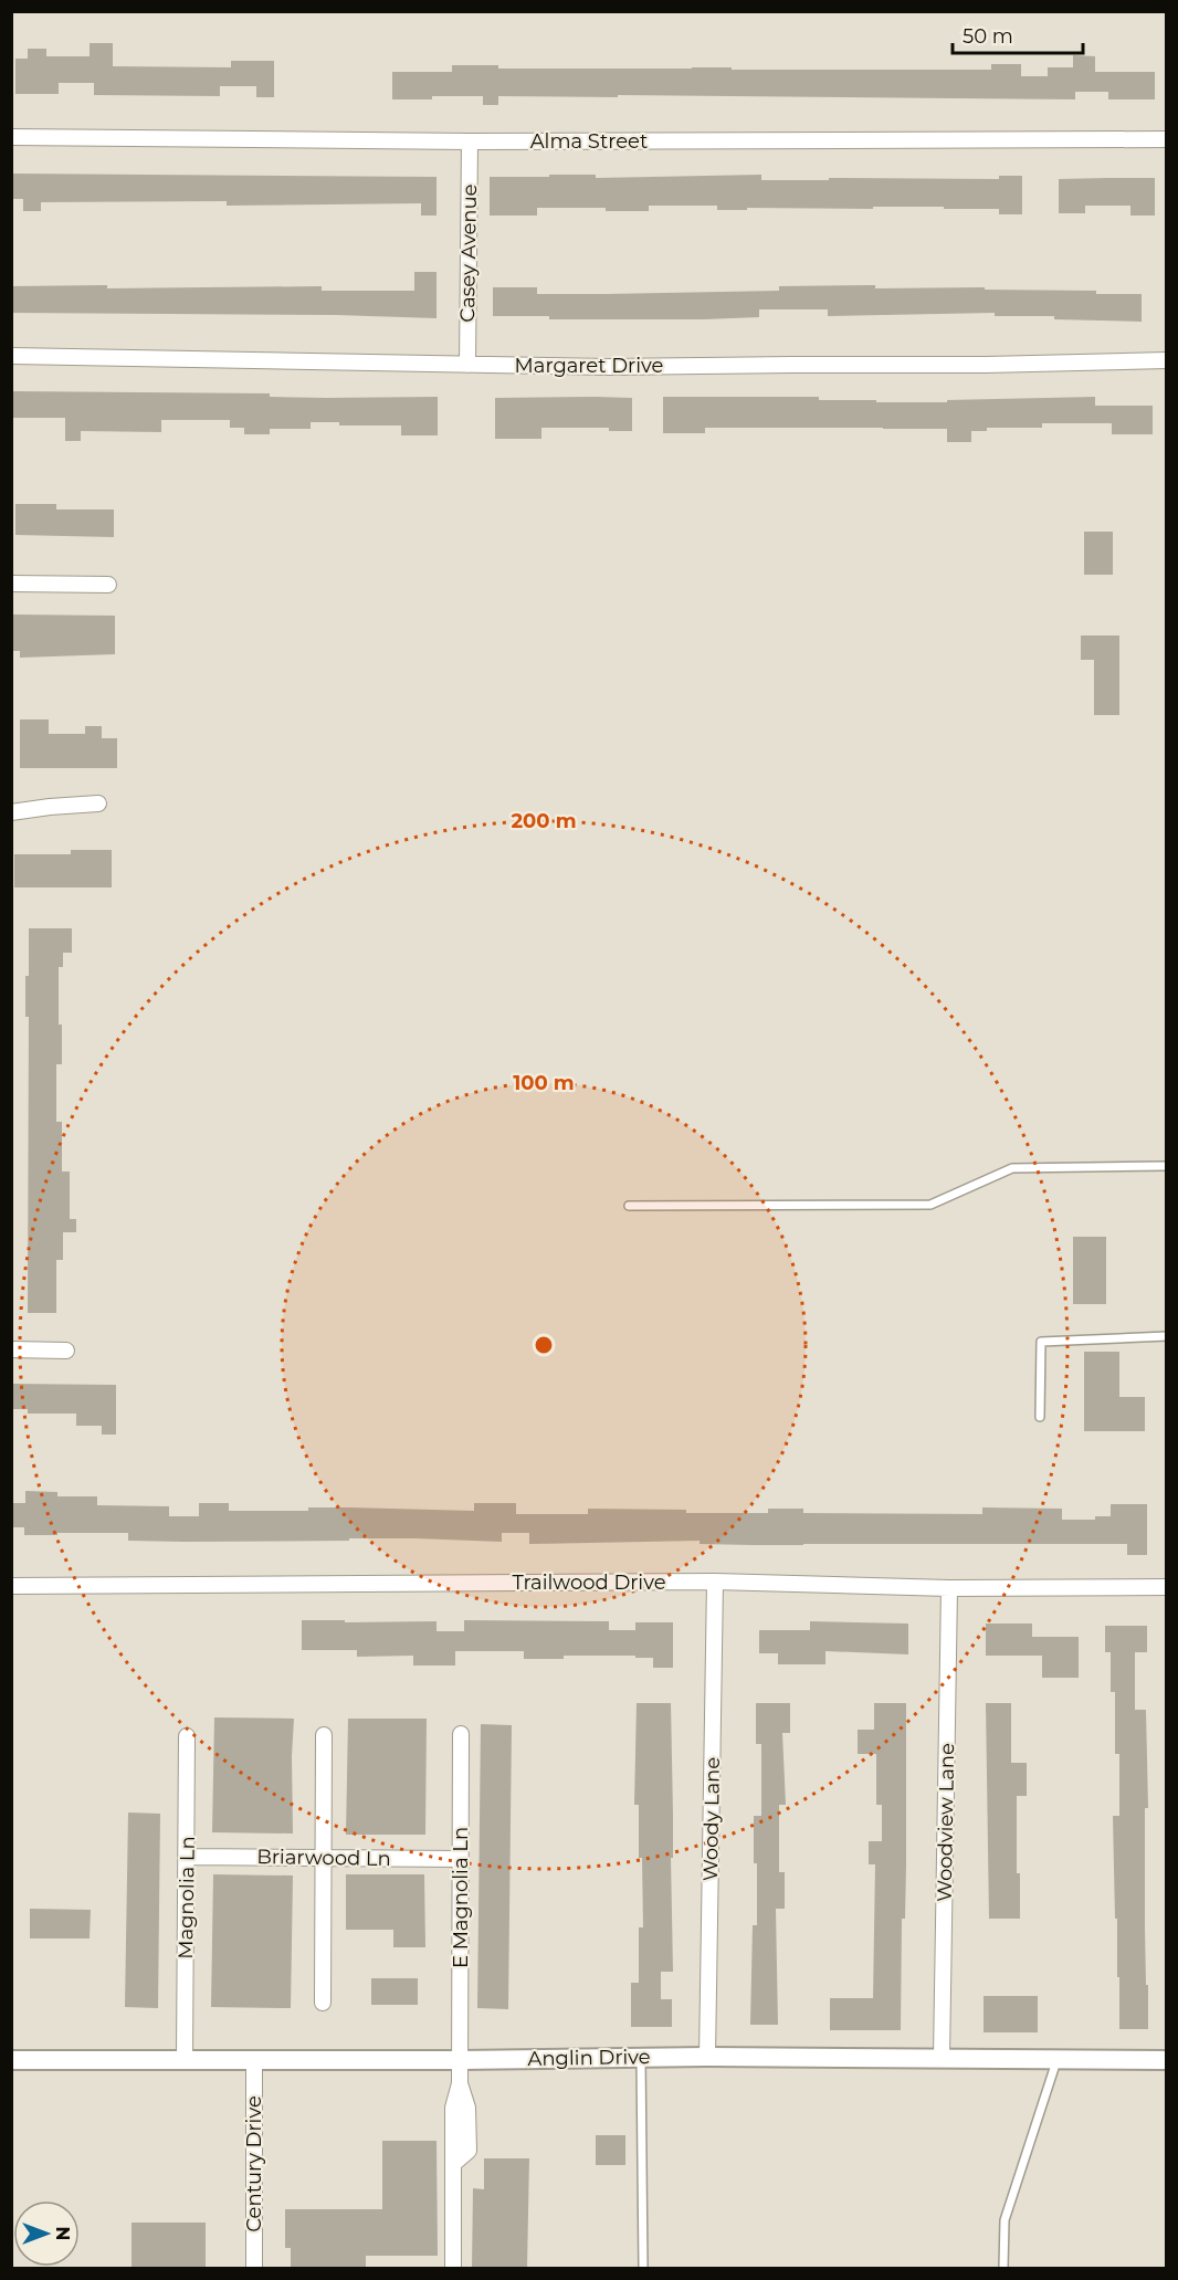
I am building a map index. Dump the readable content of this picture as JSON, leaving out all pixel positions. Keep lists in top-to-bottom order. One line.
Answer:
{"streets":{"street":["Alma Street","Casey Avenue","Margaret Drive","Trailwood Drive","Woody Lane","Woodview Lane","Briarwood Ln","Magnolia Ln","E Magnolia Ln","Anglin Drive","Century Drive"]},"crossings":[["Alma Street","Casey Avenue"],["Casey Avenue","Margaret Drive"],["Trailwood Drive","Woody Lane"],["Trailwood Drive","Woodview Lane"],["Woody Lane","Anglin Drive"],["Woodview Lane","Anglin Drive"],["Briarwood Ln","Magnolia Ln"],["Briarwood Ln","E Magnolia Ln"],["Magnolia Ln","Anglin Drive"],["E Magnolia Ln","Anglin Drive"],["Anglin Drive","Century Drive"]],"scale_bar":"50 m","north":"right","rings":["200 m","100 m"]}
